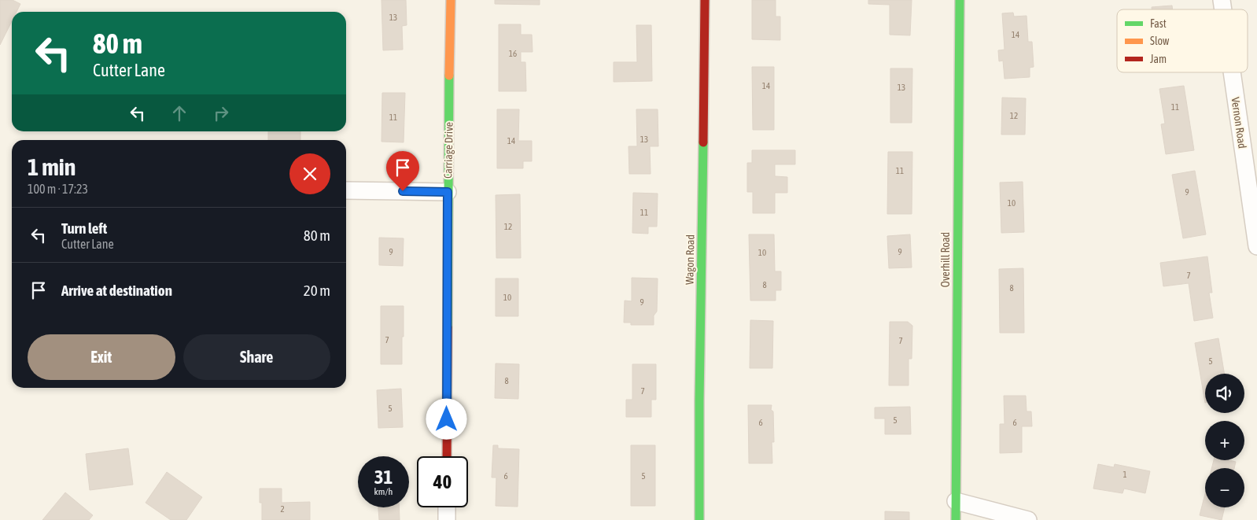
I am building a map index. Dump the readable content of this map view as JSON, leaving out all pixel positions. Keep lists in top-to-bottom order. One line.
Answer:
{"streets":{"street":["Vernon Road","Carriage Drive","Wagon Road","Overhill Road"]},"house_numbers":["13","14","16","14","13","11","12","11","13","14","11","9","10","11","12","9","9","10","7","8","8","10","9","7","7","5","8","7","5","5","6","6","1","6","5","2"],"legend":["Fast","Slow","Jam"],"page":{"turn":["80 m","Cutter Lane"],"heading":["1 min","100 m · 17:23"],"list":[{"name":"Turn left","note":"Cutter Lane","value":"80 m"},{"name":"Arrive at destination","value":"20 m"}],"buttons":["Exit","Share"],"map_buttons":["+","−"],"speed":"31 km/h","limit":"40"}}
